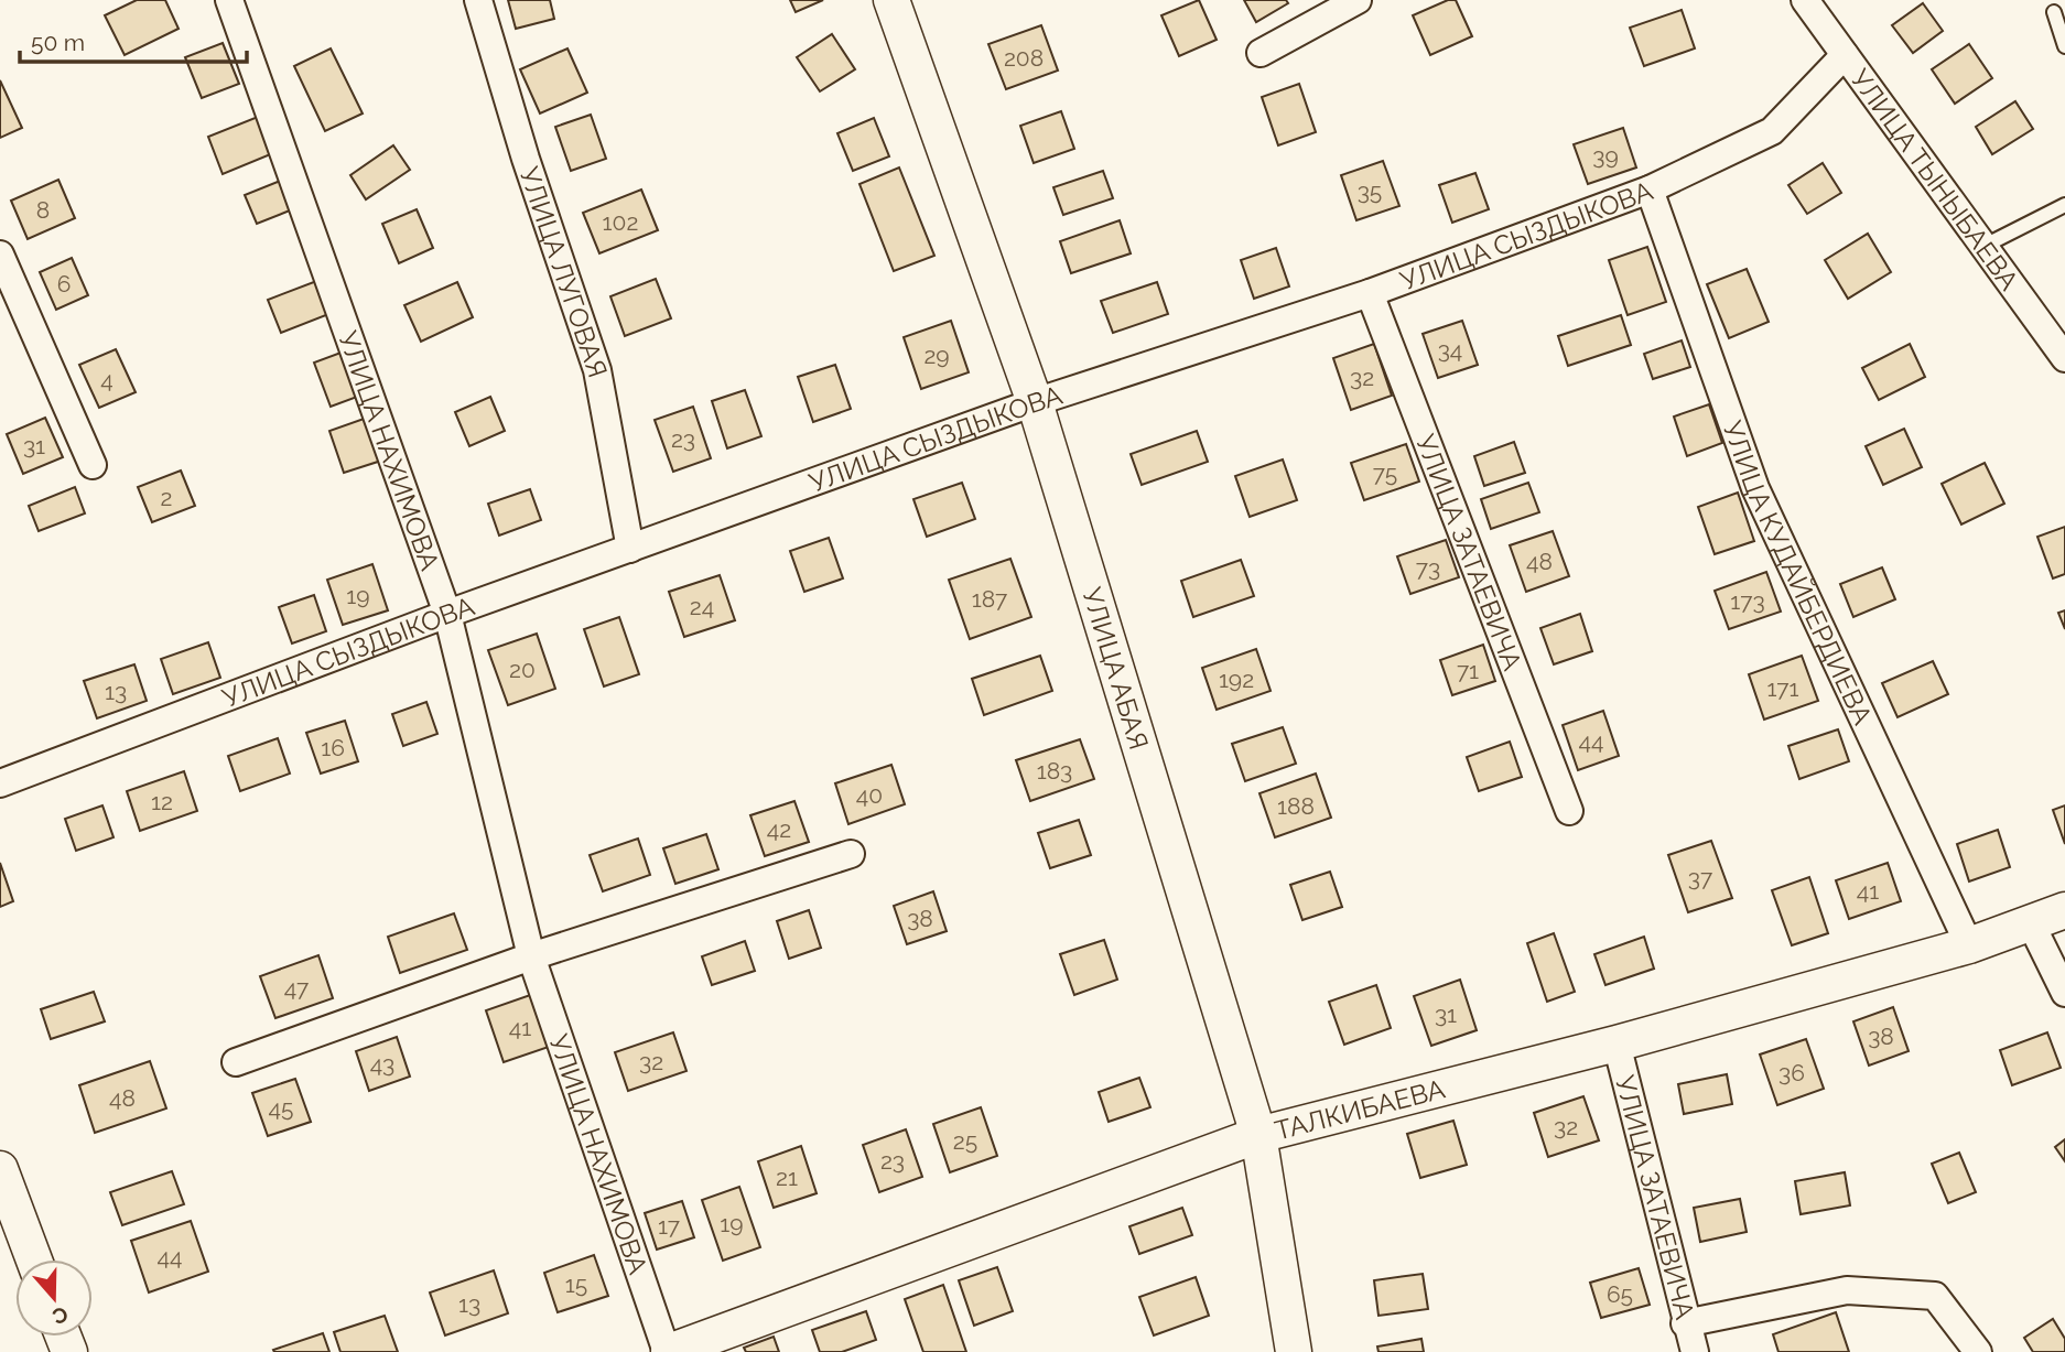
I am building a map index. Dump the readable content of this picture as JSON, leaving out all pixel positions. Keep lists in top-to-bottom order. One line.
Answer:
{"streets":{"street":["УЛИЦА ТЫНЫБАЕВА","УЛИЦА СЫЗДЫКОВА","УЛИЦА ЛУГОВАЯ","УЛИЦА НАХИМОВА","УЛИЦА ЗАТАЕВИЧА","УЛИЦА КУДАЙБЕРДИЕВА","УЛИЦА АБАЯ","ТАЛКИБАЕВА"]},"crossings":[["УЛИЦА ТЫНЫБАЕВА","УЛИЦА СЫЗДЫКОВА"],["УЛИЦА СЫЗДЫКОВА","УЛИЦА ЛУГОВАЯ"],["УЛИЦА СЫЗДЫКОВА","УЛИЦА НАХИМОВА"],["УЛИЦА СЫЗДЫКОВА","УЛИЦА ЗАТАЕВИЧА"],["УЛИЦА СЫЗДЫКОВА","УЛИЦА КУДАЙБЕРДИЕВА"],["УЛИЦА СЫЗДЫКОВА","УЛИЦА АБАЯ"],["УЛИЦА НАХИМОВА","ТАЛКИБАЕВА"],["УЛИЦА ЗАТАЕВИЧА","ТАЛКИБАЕВА"],["УЛИЦА КУДАЙБЕРДИЕВА","ТАЛКИБАЕВА"],["УЛИЦА АБАЯ","ТАЛКИБАЕВА"]],"house_numbers":["208","39","35","8","102","6","34","29","32","4","23","31","75","2","48","73","19","187","173","24","20","71","192","171","13","44","16","183","40","12","188","42","37","41","38","47","31","41","38","32","43","36","48","45","32","25","23","21","19","17","44","15","65","13"],"scale_bar":"50 m","north":"bottom"}
